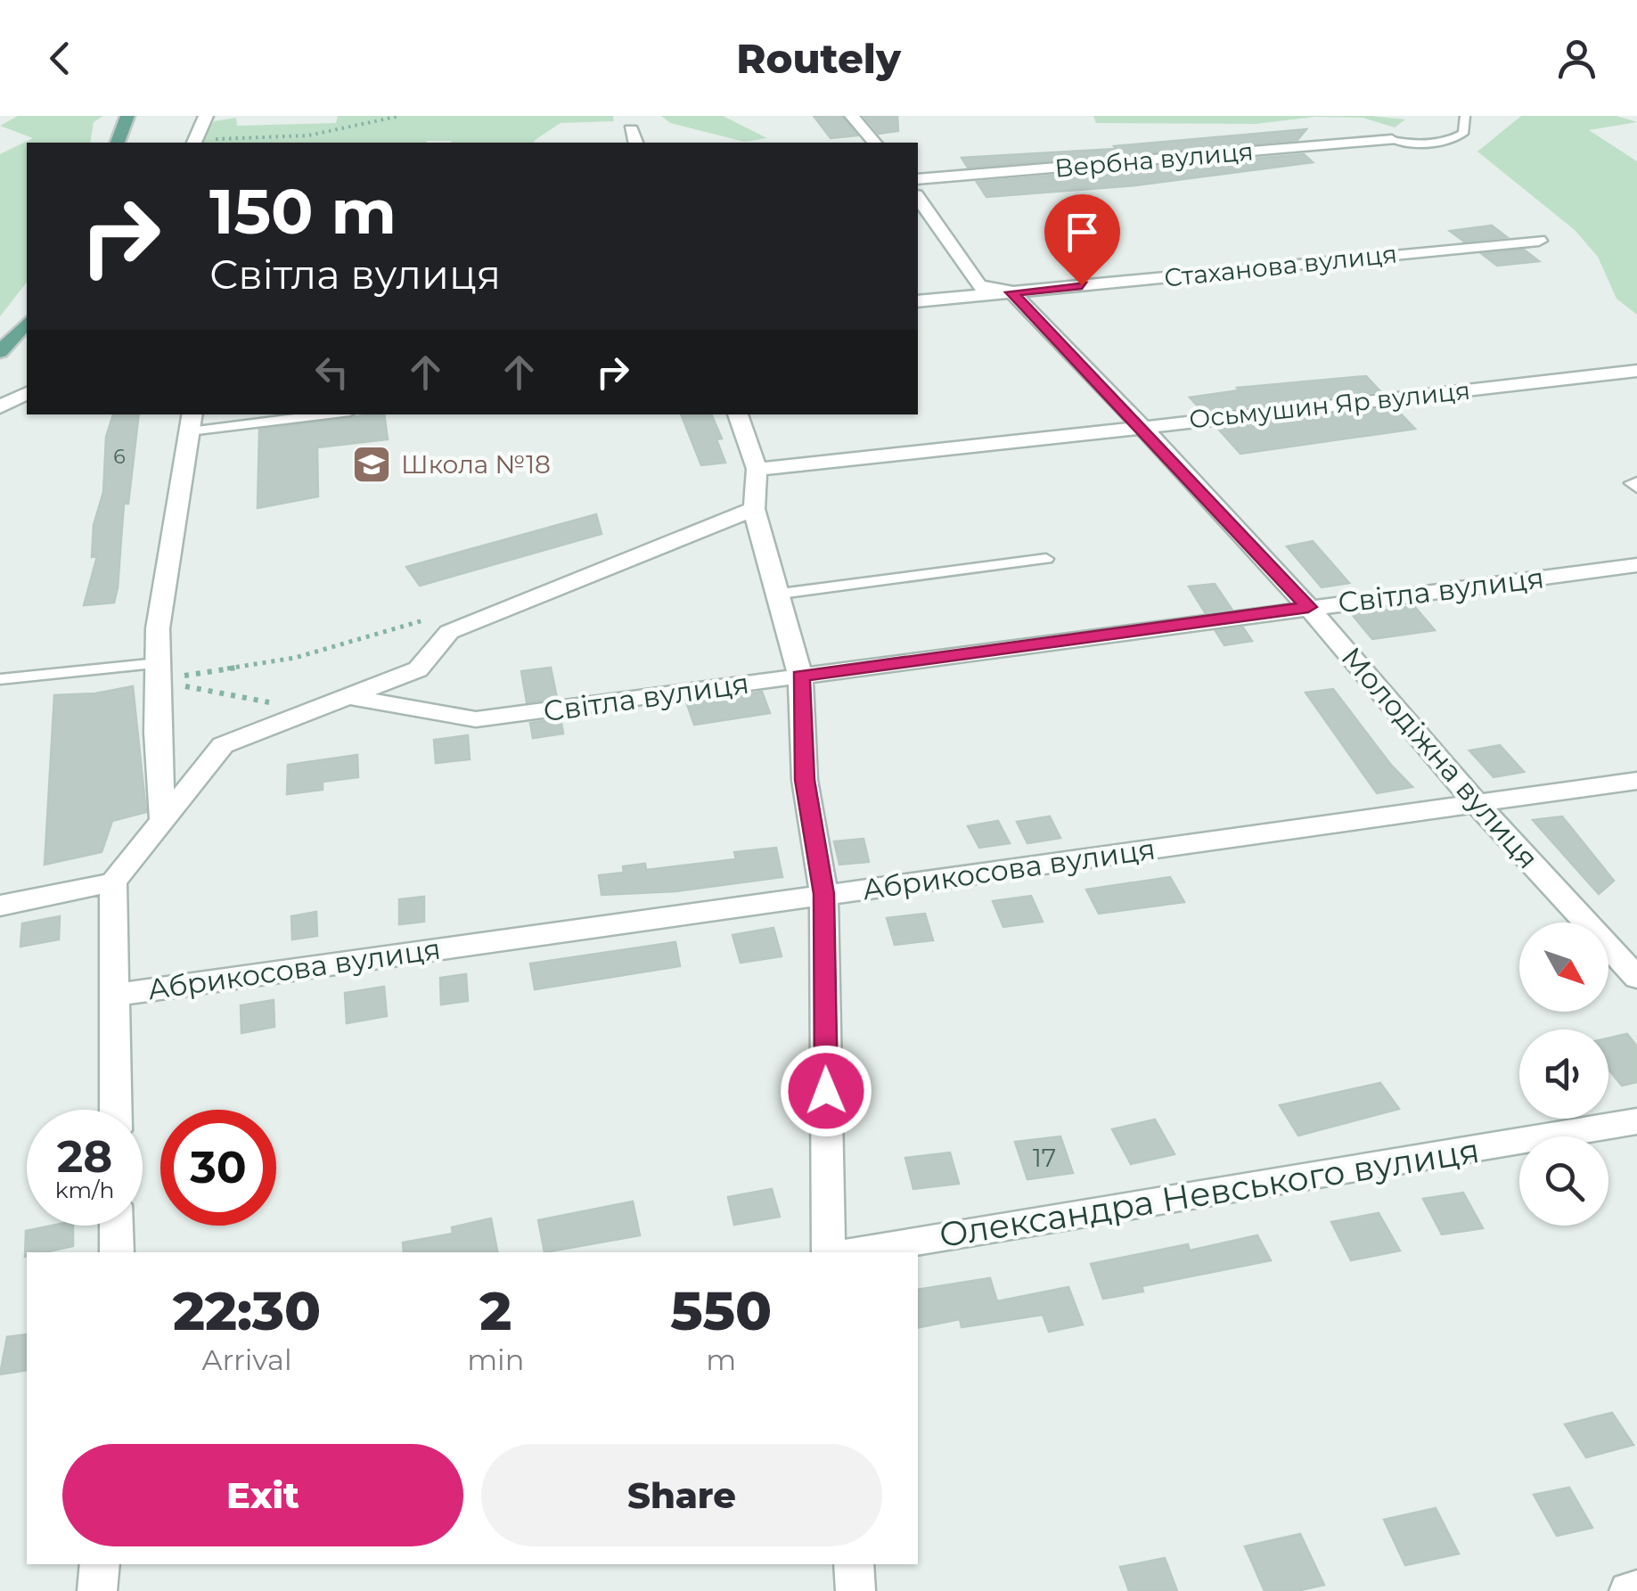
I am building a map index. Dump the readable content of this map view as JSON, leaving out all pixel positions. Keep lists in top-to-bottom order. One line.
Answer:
{"streets":{"street":["Вербна вулиця","Стаханова вулиця","Осьмушин Яр вулиця","Світла вулиця","Молодіжна вулиця","Абрикосова вулиця","Олександра Невського вулиця"]},"crossings":[["Стаханова вулиця","Молодіжна вулиця"],["Осьмушин Яр вулиця","Молодіжна вулиця"],["Світла вулиця","Молодіжна вулиця"],["Молодіжна вулиця","Абрикосова вулиця"]],"places":{"school or university":["Школа №18"]},"house_numbers":["6","17"],"north":"bottom right","page":{"header":"Routely","turn":["150 m","Світла вулиця"],"speed":"28 km/h","limit":"30","eta":["22:30","Arrival","2","min","550","m"],"buttons":["Exit","Share"]}}
